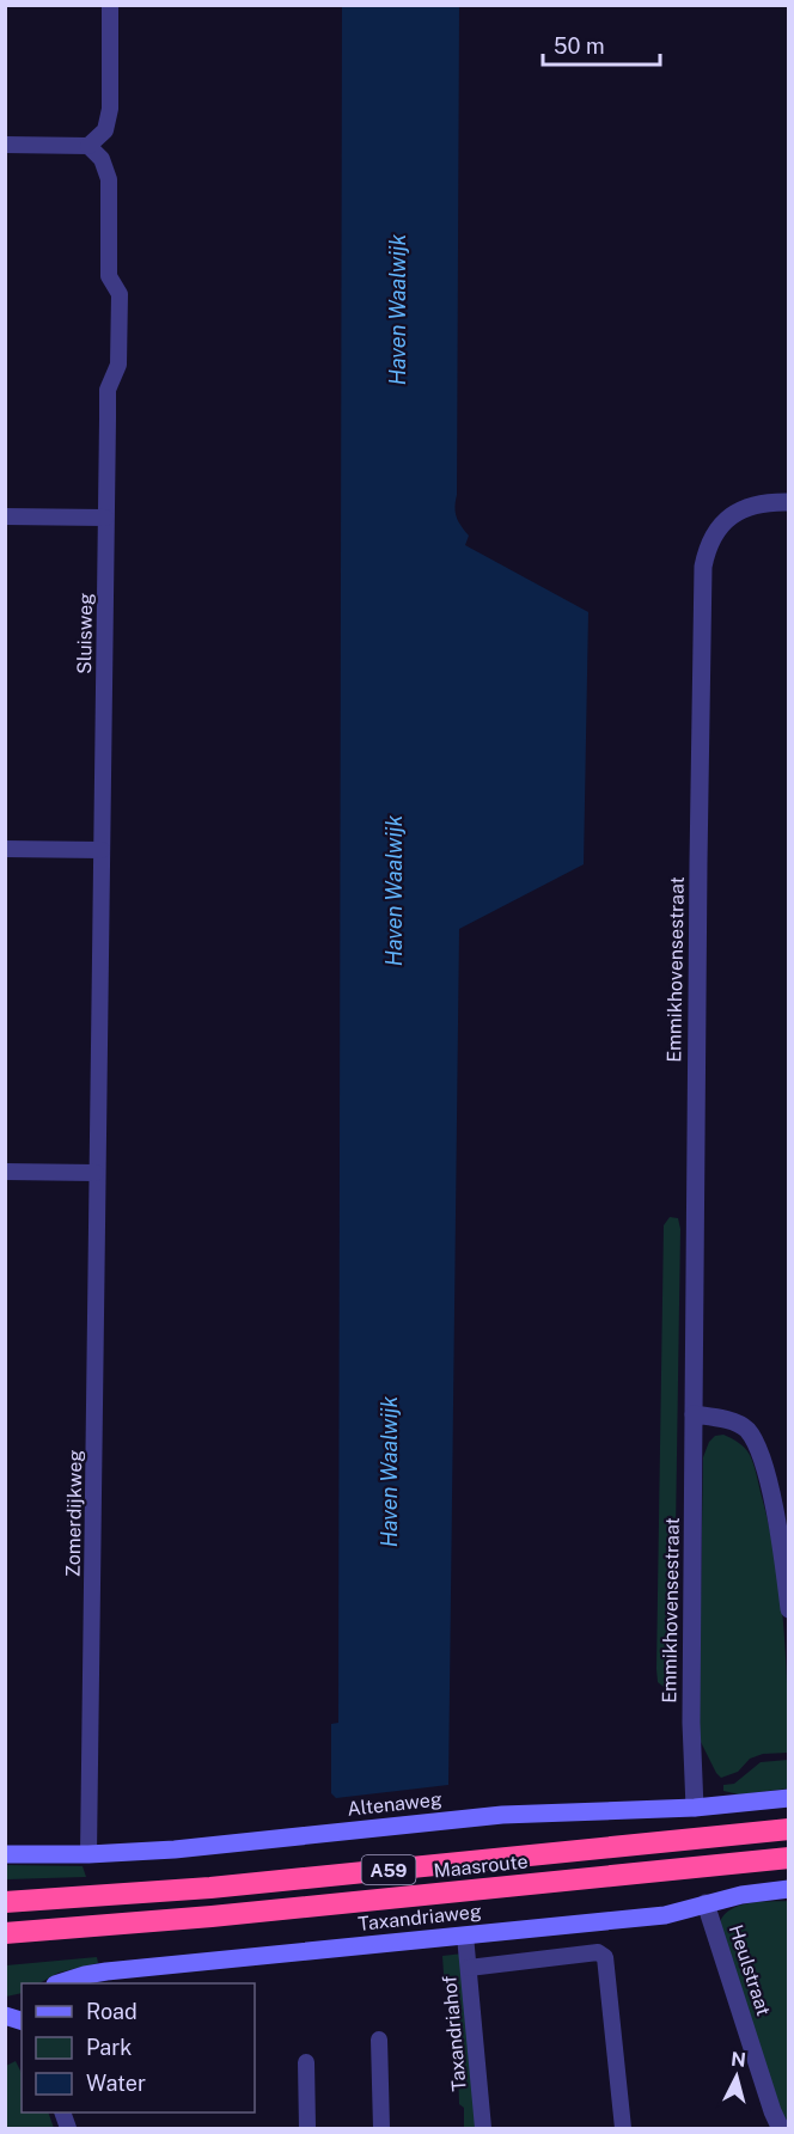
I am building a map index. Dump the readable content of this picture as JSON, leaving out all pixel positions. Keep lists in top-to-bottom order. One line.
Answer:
{"streets":{"highway":["Maasroute","A59"],"main road":["Altenaweg","Taxandriaweg"],"street":["Sluisweg","Emmikhovensestraat","Zomerdijkweg","Heulstraat","Taxandriahof"]},"crossings":[["Sluisweg","Zomerdijkweg"],["Emmikhovensestraat","Altenaweg"],["Zomerdijkweg","Altenaweg"],["Taxandriaweg","Heulstraat"],["Taxandriaweg","Taxandriahof"]],"water":["Haven Waalwijk"],"legend":["Road","Park","Water"],"scale_bar":"50 m","north":"top"}
